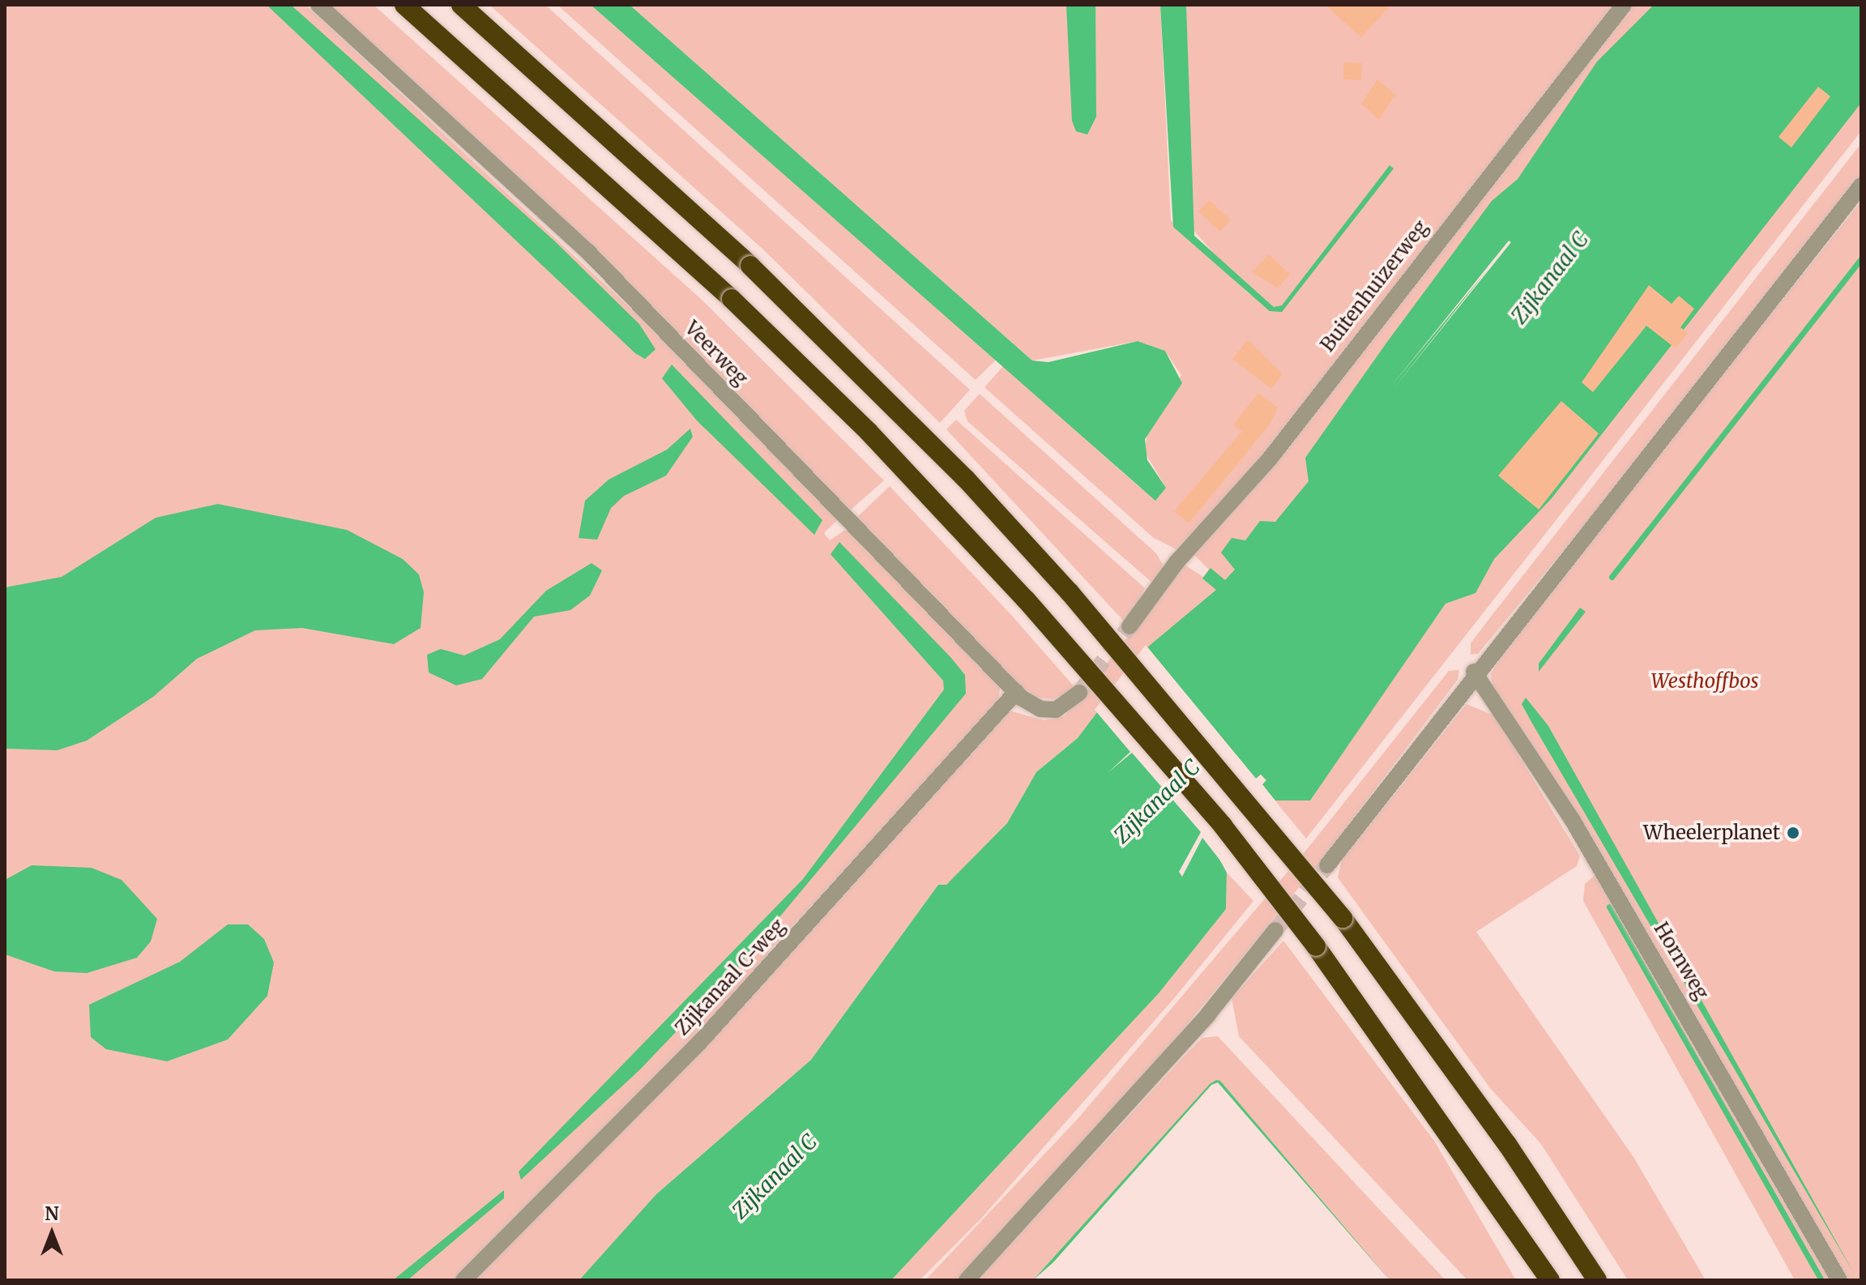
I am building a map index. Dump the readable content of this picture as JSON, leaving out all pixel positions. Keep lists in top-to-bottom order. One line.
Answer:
{"streets":{"street":["Buitenhuizerweg","Veerweg","Hornweg","Zijkanaal C-weg"]},"crossings":[["Veerweg","Zijkanaal C-weg"]],"water":["Zijkanaal C"],"parks":["Westhoffbos"],"places":["Wheelerplanet"],"north":"top"}
